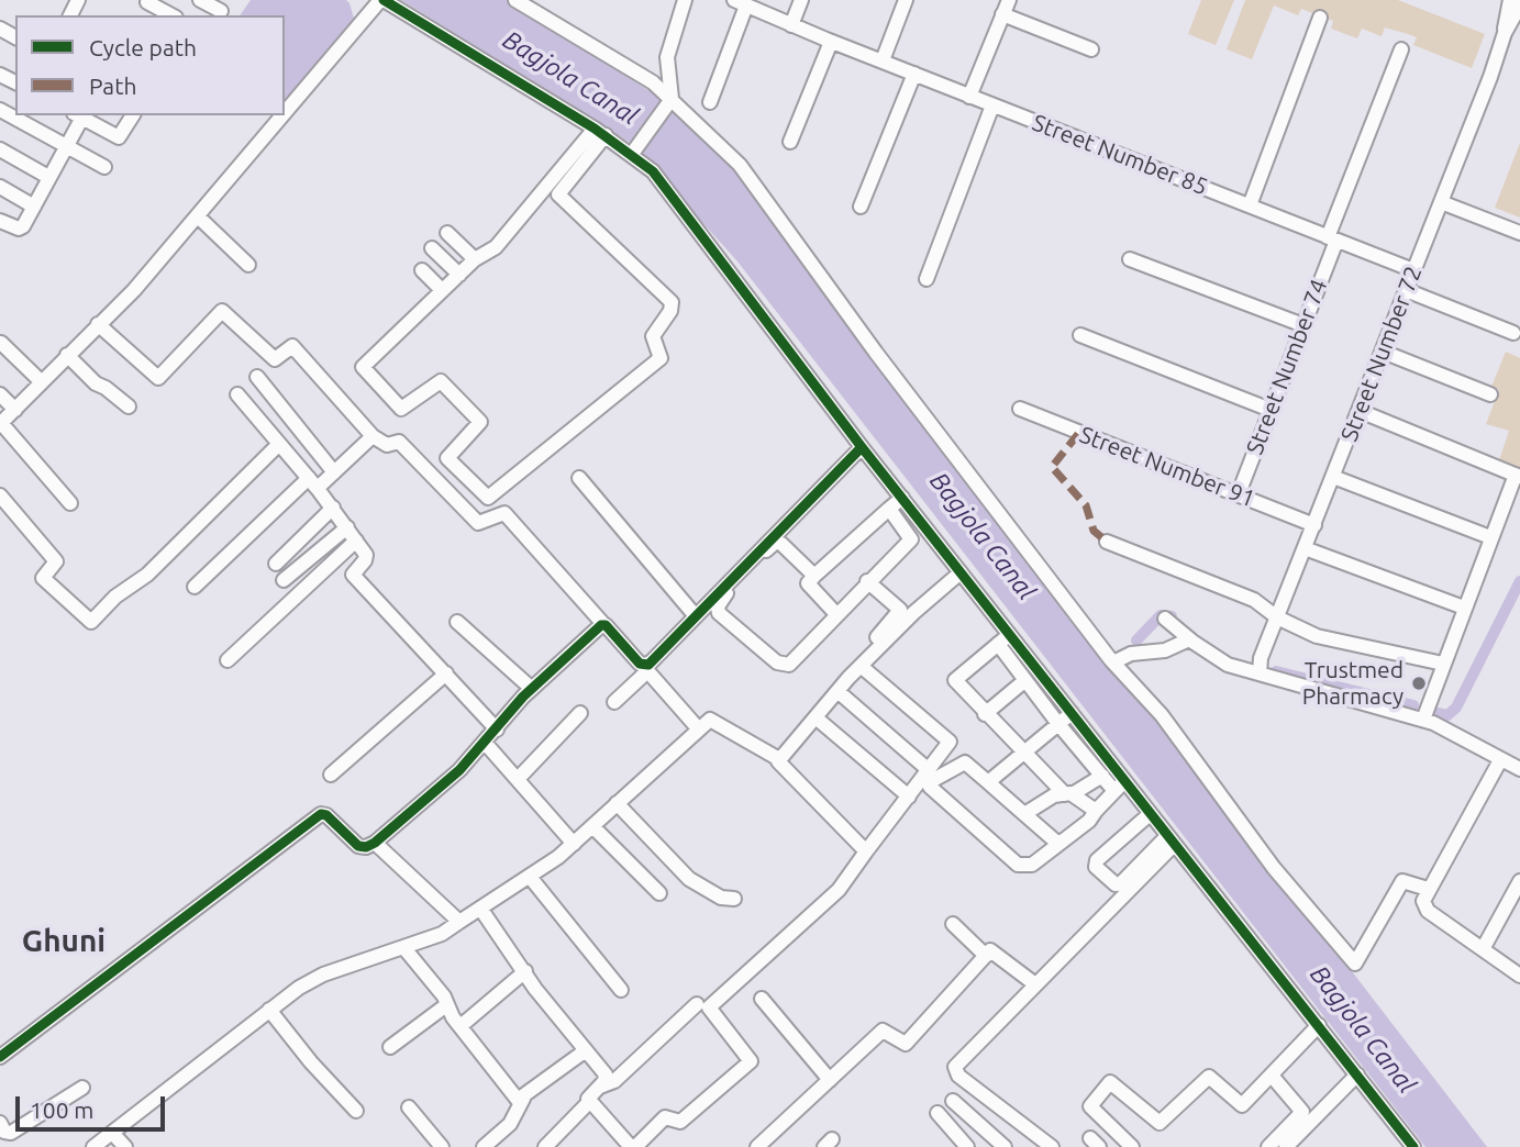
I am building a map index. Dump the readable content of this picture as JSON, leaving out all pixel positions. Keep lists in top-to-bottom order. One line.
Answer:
{"streets":{"street":["Street Number 85","Street Number 72","Street Number 74","Street Number 91"]},"crossings":[["Street Number 85","Street Number 72"],["Street Number 85","Street Number 74"],["Street Number 72","Street Number 91"],["Street Number 74","Street Number 91"]],"districts":["Ghuni"],"water":["Bagjola Canal"],"places":["Trustmed Pharmacy"],"legend":["Cycle path","Path"],"scale_bar":"100 m"}
